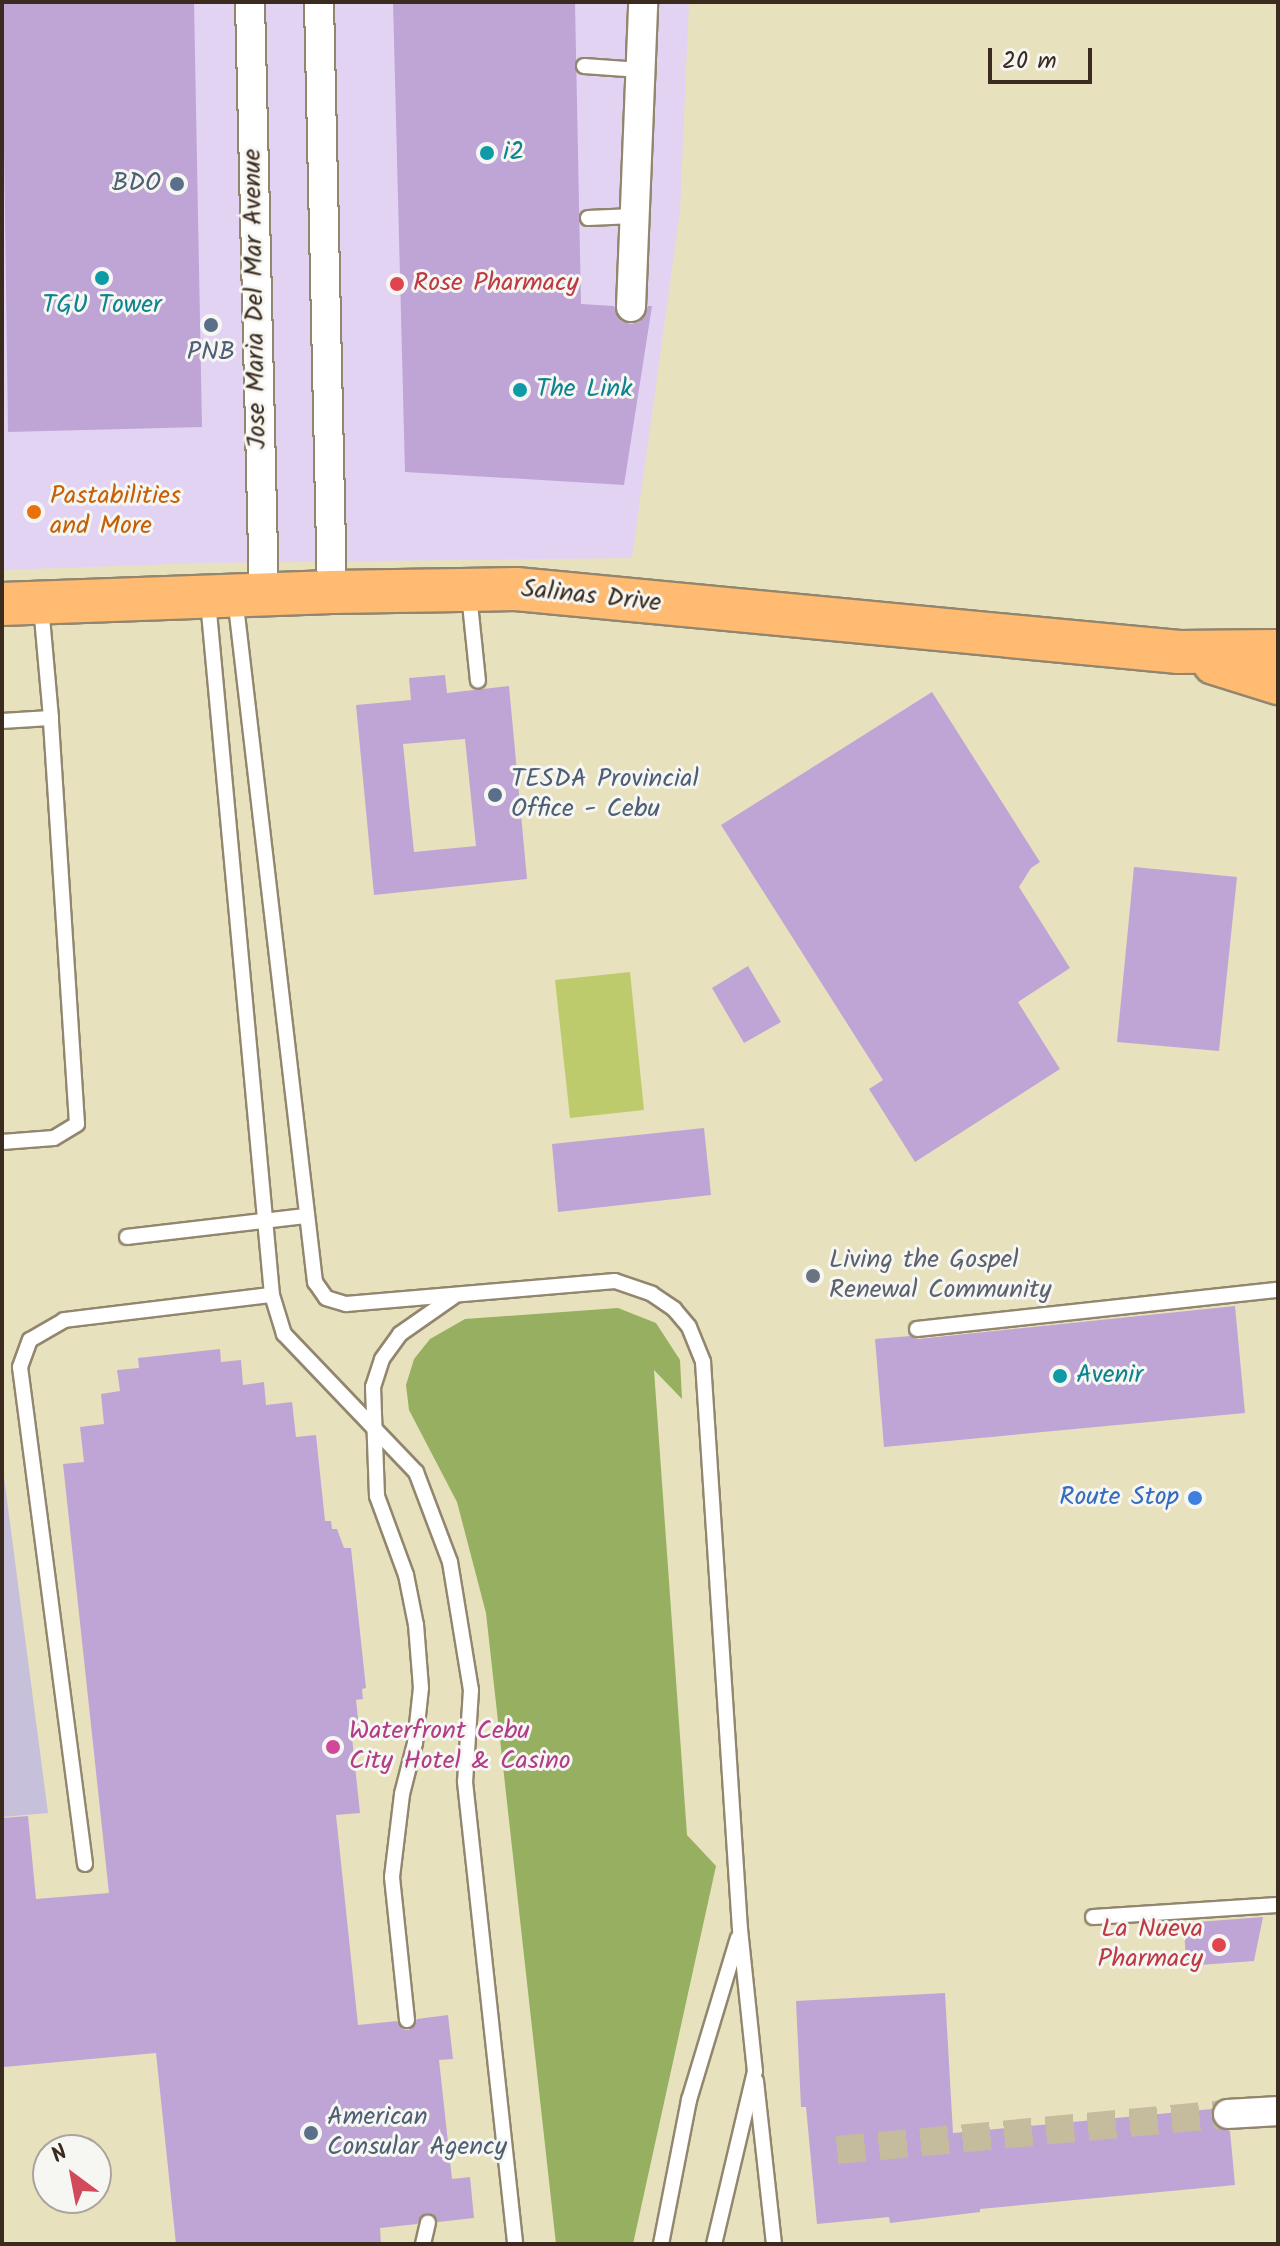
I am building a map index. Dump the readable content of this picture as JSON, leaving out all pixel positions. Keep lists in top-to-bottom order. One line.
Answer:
{"streets":{"main road":["Salinas Drive"],"street":["Jose Maria Del Mar Avenue"]},"crossings":[["Jose Maria Del Mar Avenue","Salinas Drive"]],"places":["i2","BDO","TGU Tower","Rose Pharmacy","PNB","The Link","Pastabilities and More","TESDA Provincial Office - Cebu","Living the Gospel Renewal Community","Avenir","Route Stop","Waterfront Cebu City Hotel & Casino","La Nueva Pharmacy","American Consular Agency"],"scale_bar":"20 m","north":"top left"}
